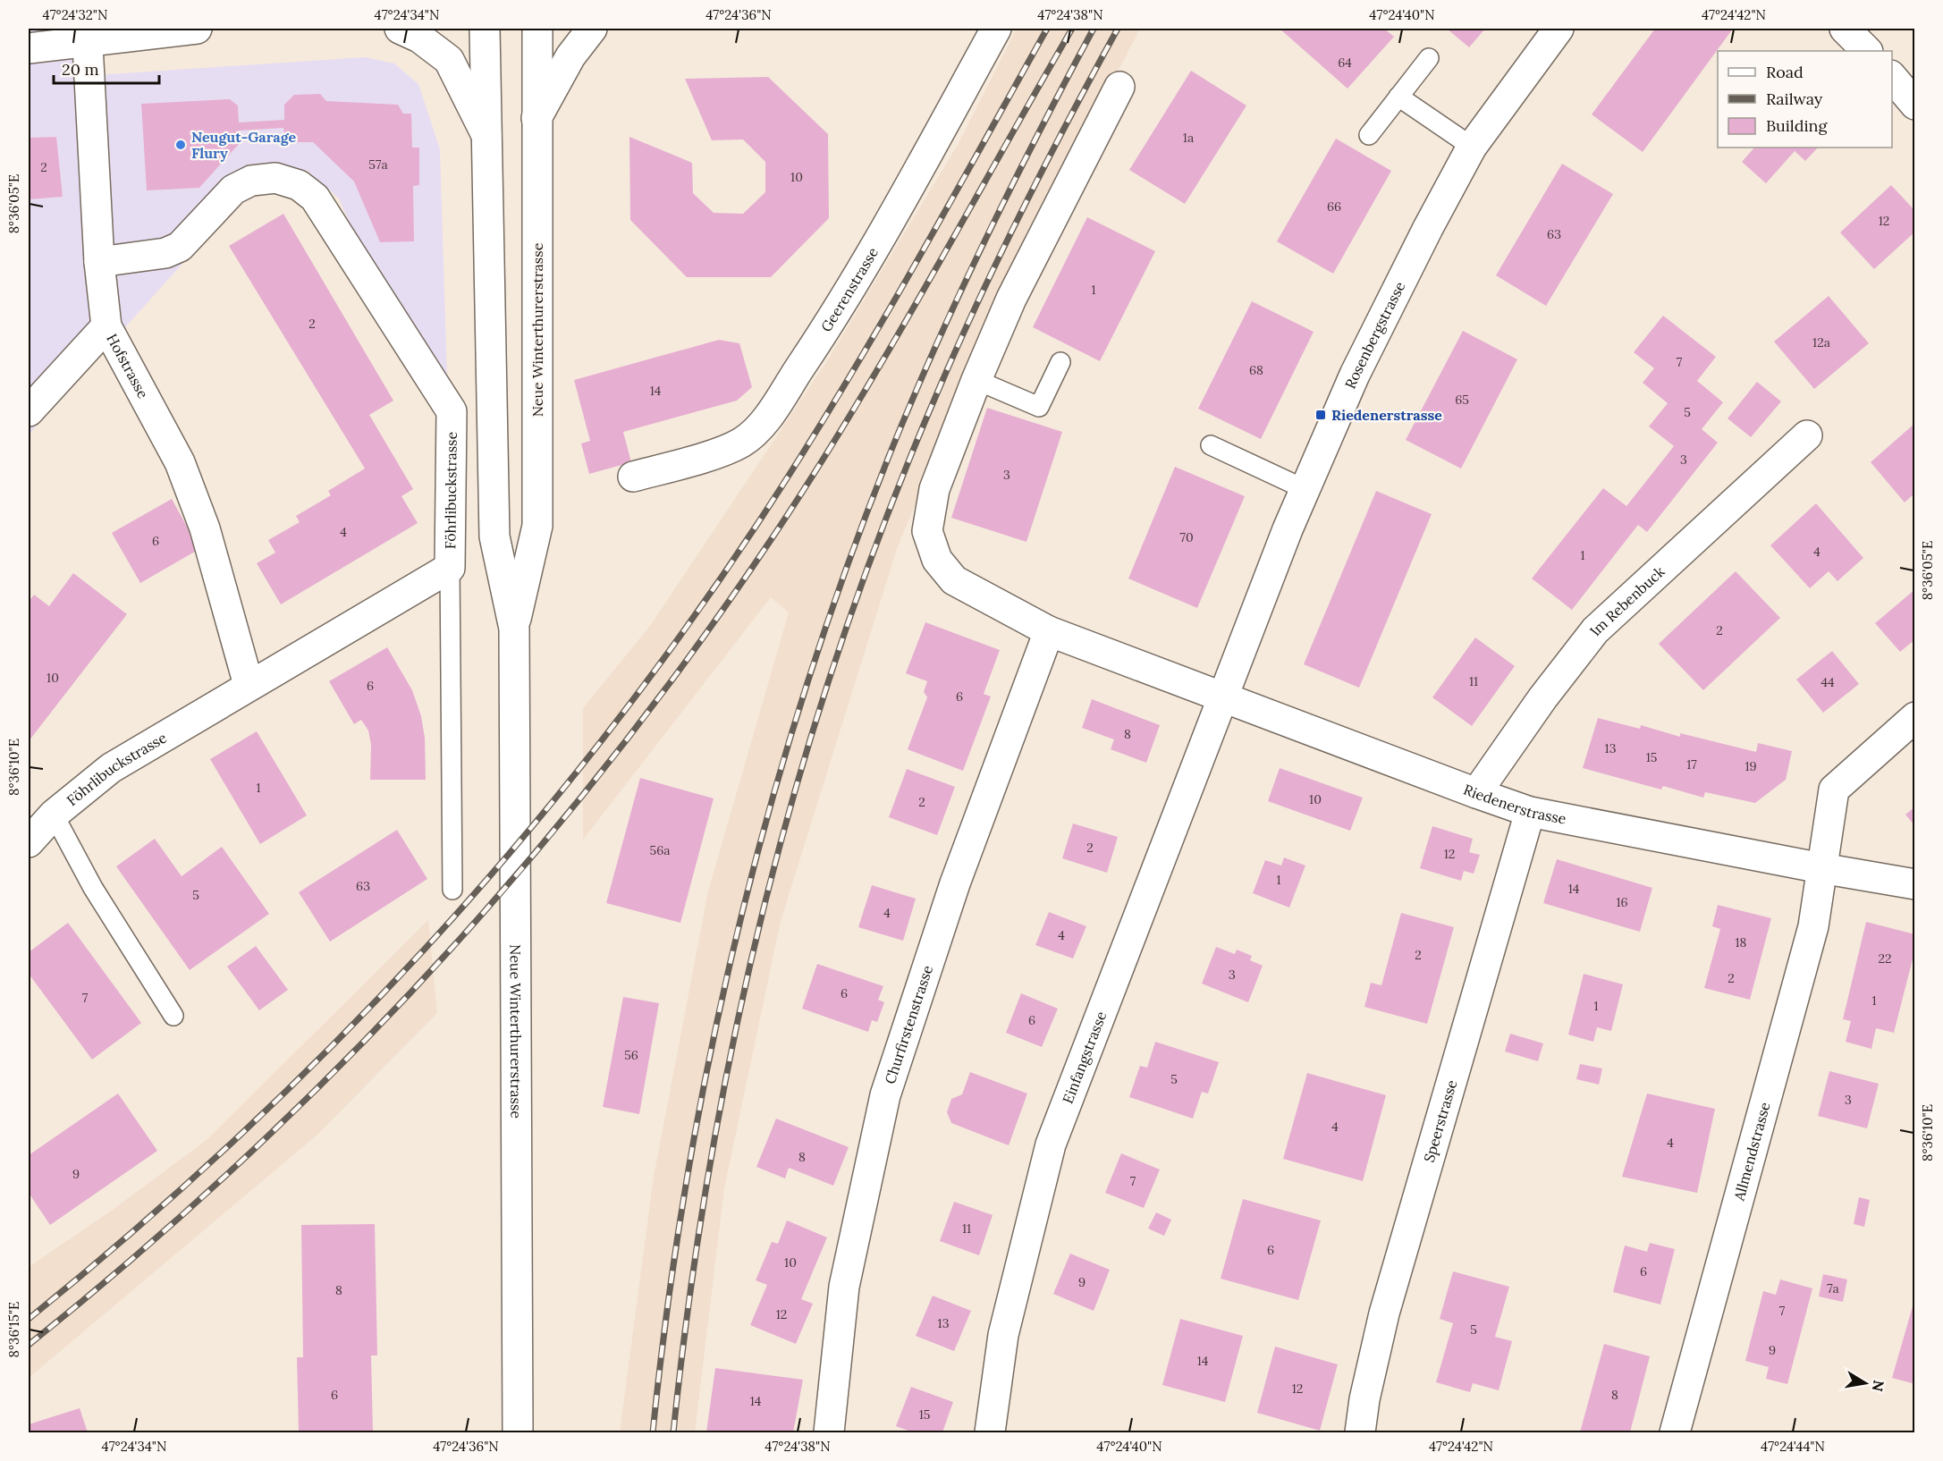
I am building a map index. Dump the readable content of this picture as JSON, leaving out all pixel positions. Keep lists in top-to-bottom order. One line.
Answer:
{"streets":{"street":["Geerenstrasse","Neue Winterthurerstrasse","Rosenbergstrasse","Hofstrasse","Föhrlibuckstrasse","Im Rebenbuck","Riedenerstrasse","Churfirstenstrasse","Einfangstrasse","Speerstrasse","Allmendstrasse"]},"crossings":[["Rosenbergstrasse","Riedenerstrasse"],["Rosenbergstrasse","Einfangstrasse"],["Hofstrasse","Föhrlibuckstrasse"],["Im Rebenbuck","Riedenerstrasse"],["Riedenerstrasse","Churfirstenstrasse"],["Riedenerstrasse","Einfangstrasse"],["Riedenerstrasse","Speerstrasse"],["Riedenerstrasse","Allmendstrasse"]],"places":{"other":["Neugut-Garage Flury"],"transit":["Riedenerstrasse"]},"house_numbers":["64","1a","57a","2","10","66","12","63","1","2","12a","7","68","14","65","5","3","3","4","70","6","4","1","2","10","11","44","6","6","8","13","15","17","19","1","10","2","2","56a","12","1","63","14","5","16","4","4","18","2","22","3","2","6","7","1","1","6","56","5","3","4","4","8","9","7","11","6","10","6","9","7a","8","7","12","13","5","9","14","12","6","8","14","15"],"legend":["Road","Railway","Building"],"scale_bar":"20 m","north":"right","coordinates":["47°24'32\"N","47°24'34\"N","47°24'36\"N","47°24'38\"N","47°24'40\"N","47°24'42\"N","8°36'05\"E","8°36'10\"E","8°36'15\"E","47°24'44\"N"]}
